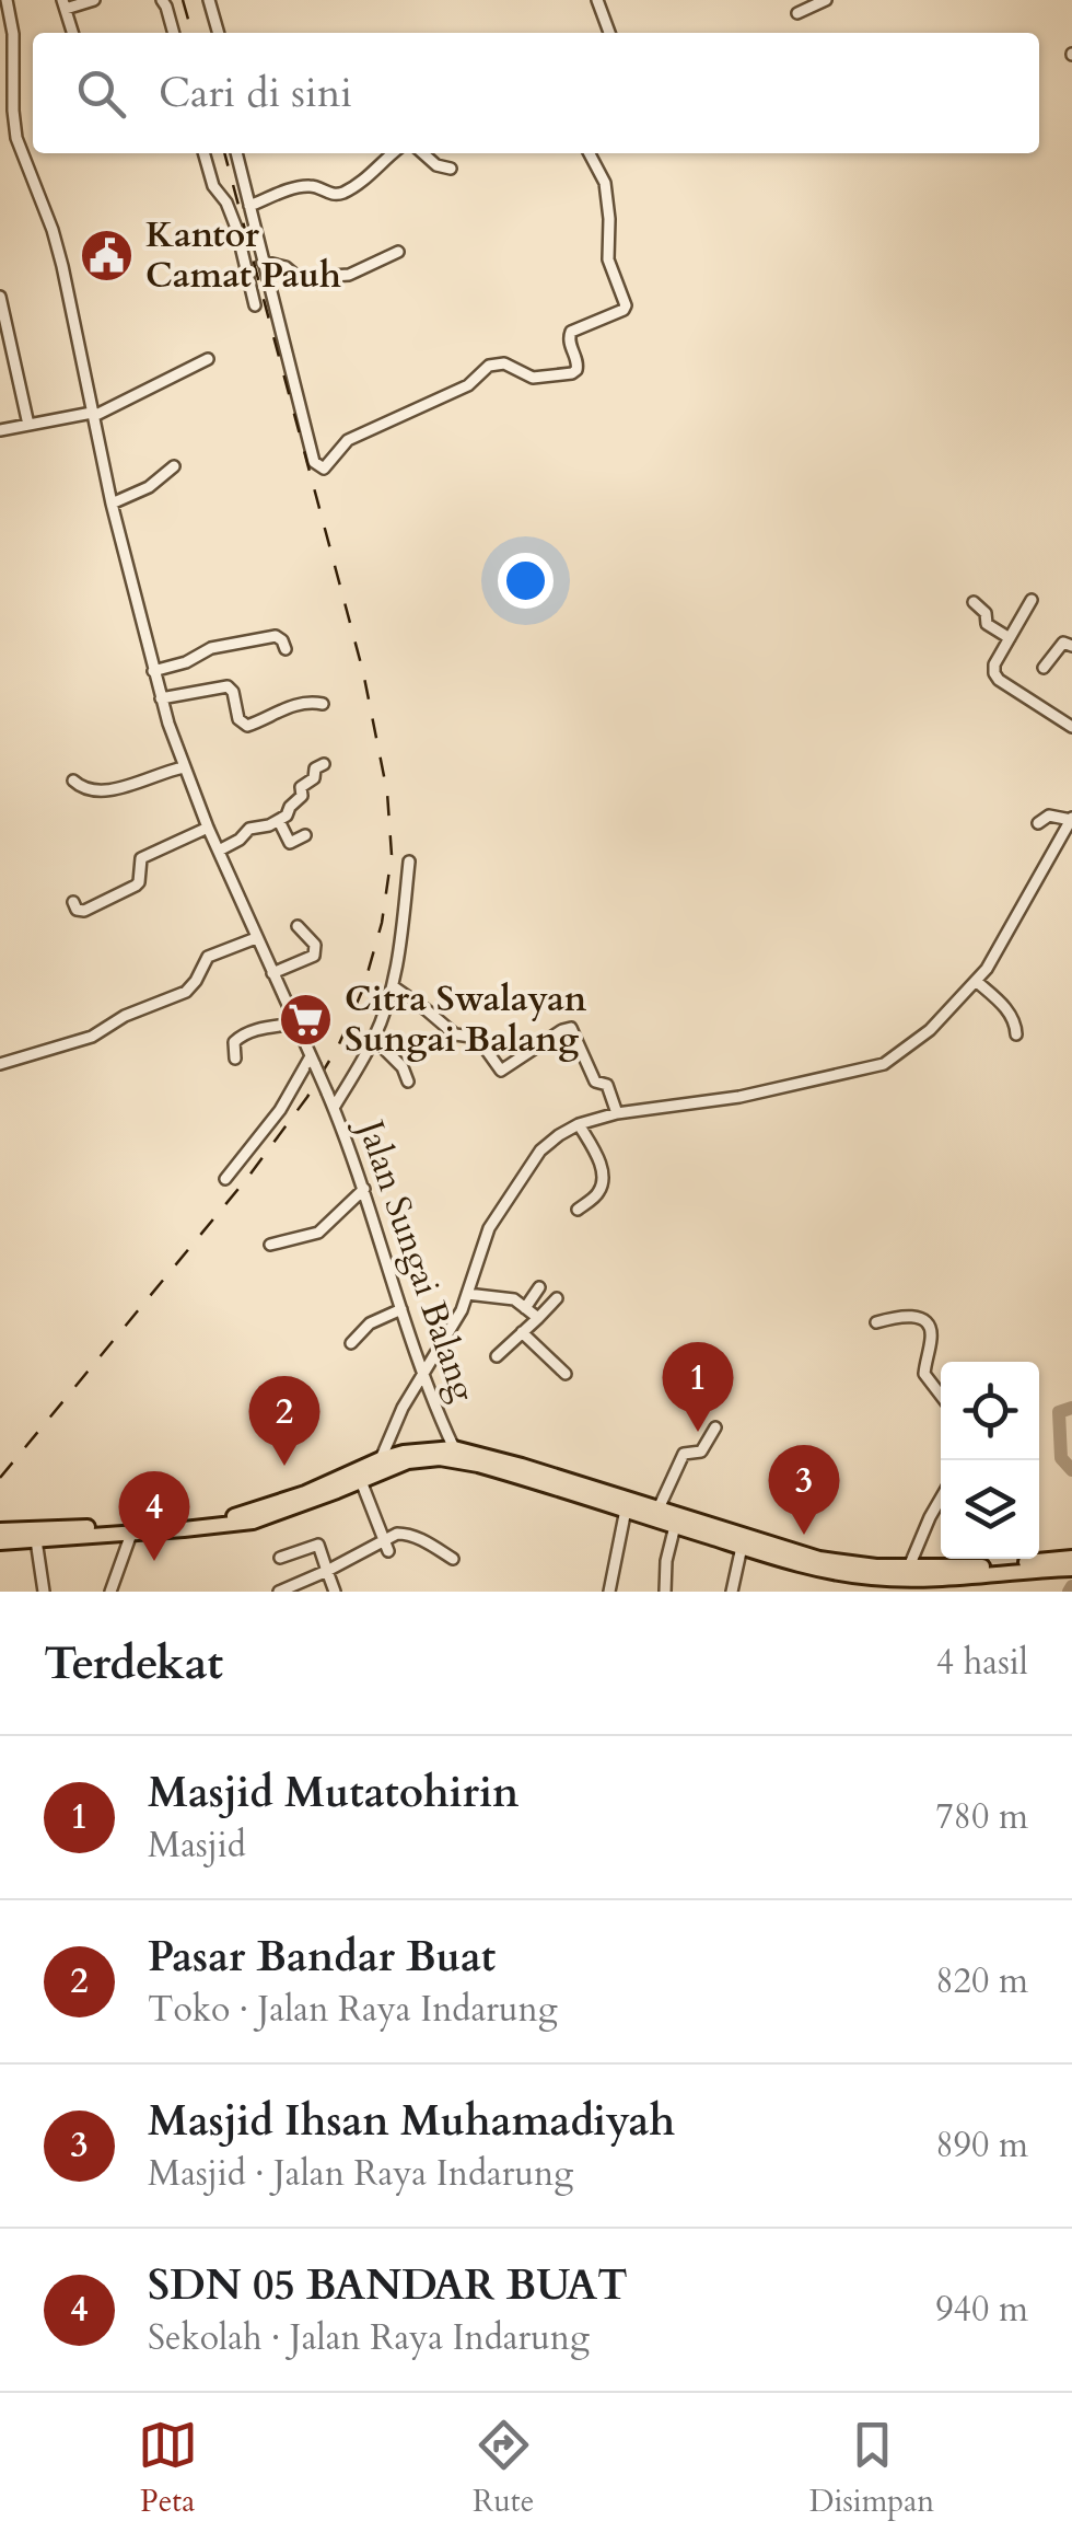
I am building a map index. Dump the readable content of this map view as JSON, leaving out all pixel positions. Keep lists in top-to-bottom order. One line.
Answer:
{"streets":{"street":["Jalan Sungai Balang"]},"places":{"public building":["Kantor Camat Pauh"],"supermarket":["Citra Swalayan Sungai Balang"]},"page":{"search":"Cari di sini","pins":["1","2","3","4"],"heading":["Terdekat","4 hasil"],"list":[{"mark":"1","name":"Masjid Mutatohirin","note":"Masjid","value":"780 m"},{"mark":"2","name":"Pasar Bandar Buat","note":"Toko · Jalan Raya Indarung","value":"820 m"},{"mark":"3","name":"Masjid Ihsan Muhamadiyah","note":"Masjid · Jalan Raya Indarung","value":"890 m"},{"mark":"4","name":"SDN 05 BANDAR BUAT","note":"Sekolah · Jalan Raya Indarung","value":"940 m"}],"nav":["Peta","Rute","Disimpan"]}}
